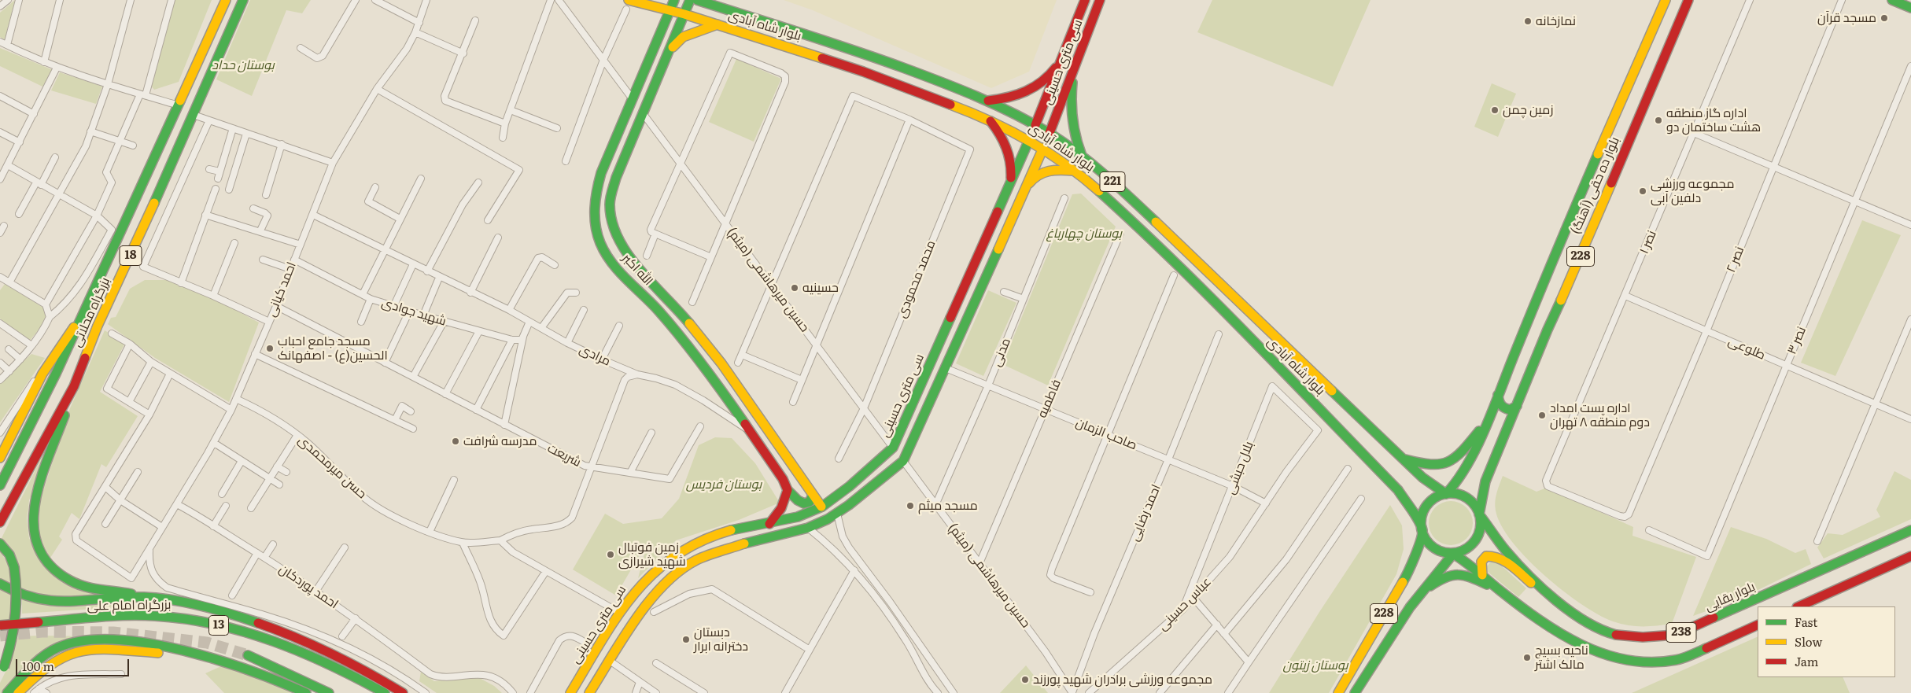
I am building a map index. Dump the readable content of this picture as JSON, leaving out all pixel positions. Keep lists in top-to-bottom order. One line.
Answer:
{"streets":{"main road":["بلوار شاه آبادی","سی متری حسینی","221","بلوار ده حقی (آهنگ)","18","228","الله اکبر","بزرگراه محلاتی","بلوار بقایی","بزرگراه امام علی","13","238"],"street":["نصر ۱","نصر ۲","محمد محمودی","حسین میرهاشمی (میثم)","احمد کیانی","شهید جوادی","نصر ۳","طلوعی","مدنی","مرادی","فاطمیه","صاحب الزمان","شریعت","حسن میرمحمدی","بلال حبشی","احمد رضایی","احمد پوردکان","عباس حسینی"]},"crossings":[["بلوار شاه آبادی","سی متری حسینی"],["بلوار شاه آبادی","بلوار ده حقی (آهنگ)"],["بلوار شاه آبادی","228"],["بلوار شاه آبادی","الله اکبر"],["بلوار شاه آبادی","بلوار بقایی"],["بلوار شاه آبادی","238"],["سی متری حسینی","الله اکبر"],["سی متری حسینی","حسین میرهاشمی (میثم)"],["بلوار ده حقی (آهنگ)","228"],["بلوار ده حقی (آهنگ)","بلوار بقایی"],["بلوار ده حقی (آهنگ)","238"],["نصر ۱","نصر ۲"],["نصر ۱","طلوعی"],["228","بلوار بقایی"],["228","238"],["نصر ۲","طلوعی"],["الله اکبر","حسین میرهاشمی (میثم)"],["الله اکبر","مرادی"],["محمد محمودی","حسین میرهاشمی (میثم)"],["حسین میرهاشمی (میثم)","مدنی"],["حسین میرهاشمی (میثم)","فاطمیه"],["حسین میرهاشمی (میثم)","احمد رضایی"],["احمد کیانی","شهید جوادی"],["احمد کیانی","مرادی"],["احمد کیانی","شریعت"],["احمد کیانی","حسن میرمحمدی"],["احمد کیانی","احمد پوردکان"],["نصر ۳","طلوعی"],["مدنی","صاحب الزمان"],["فاطمیه","صاحب الزمان"],["صاحب الزمان","بلال حبشی"],["صاحب الزمان","احمد رضایی"],["صاحب الزمان","عباس حسینی"],["بلال حبشی","عباس حسینی"],["بلوار بقایی","238"]],"parks":["بوستان حداد","بوستان چهارباغ","بوستان فردیس","بوستان زیتون"],"places":["مسجد قرآن","نمازخانه","زمین چمن","اداره گاز منطقه هشت ساختمان دو","مجموعه ورزشی دلفین آبی","حسینیه","مسجد جامع احباب الحسین(ع) - اصفهانک","اداره پست امداد دوم منطقه ۸ تهران","مدرسه شرافت","مسجد میثم","زمین فوتبال شهید شیرازی","دبستان دخترانه ابرار","ناحیه بسیج مالک اشتر","مجموعه ورزشی برادران شهید پورزند"],"legend":["Fast","Slow","Jam"],"scale_bar":"100 m"}
